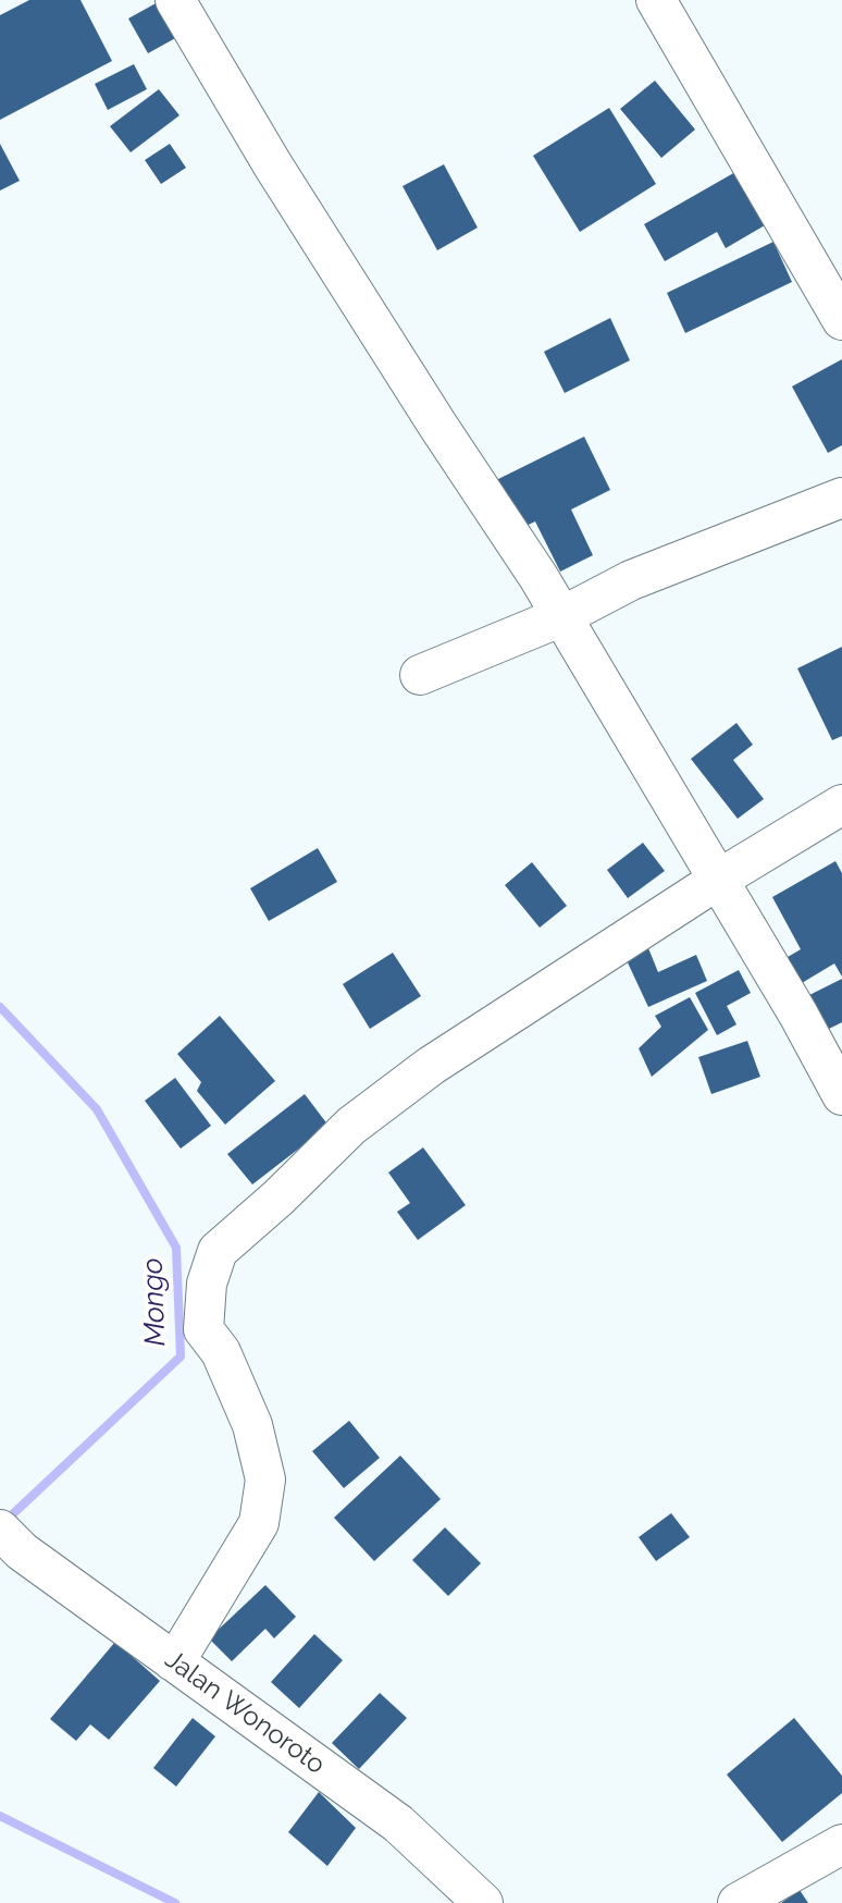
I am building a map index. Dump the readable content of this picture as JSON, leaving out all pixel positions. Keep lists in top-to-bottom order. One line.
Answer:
{"streets":{"street":["Jalan Wonoroto"]},"water":["Mongo"]}
